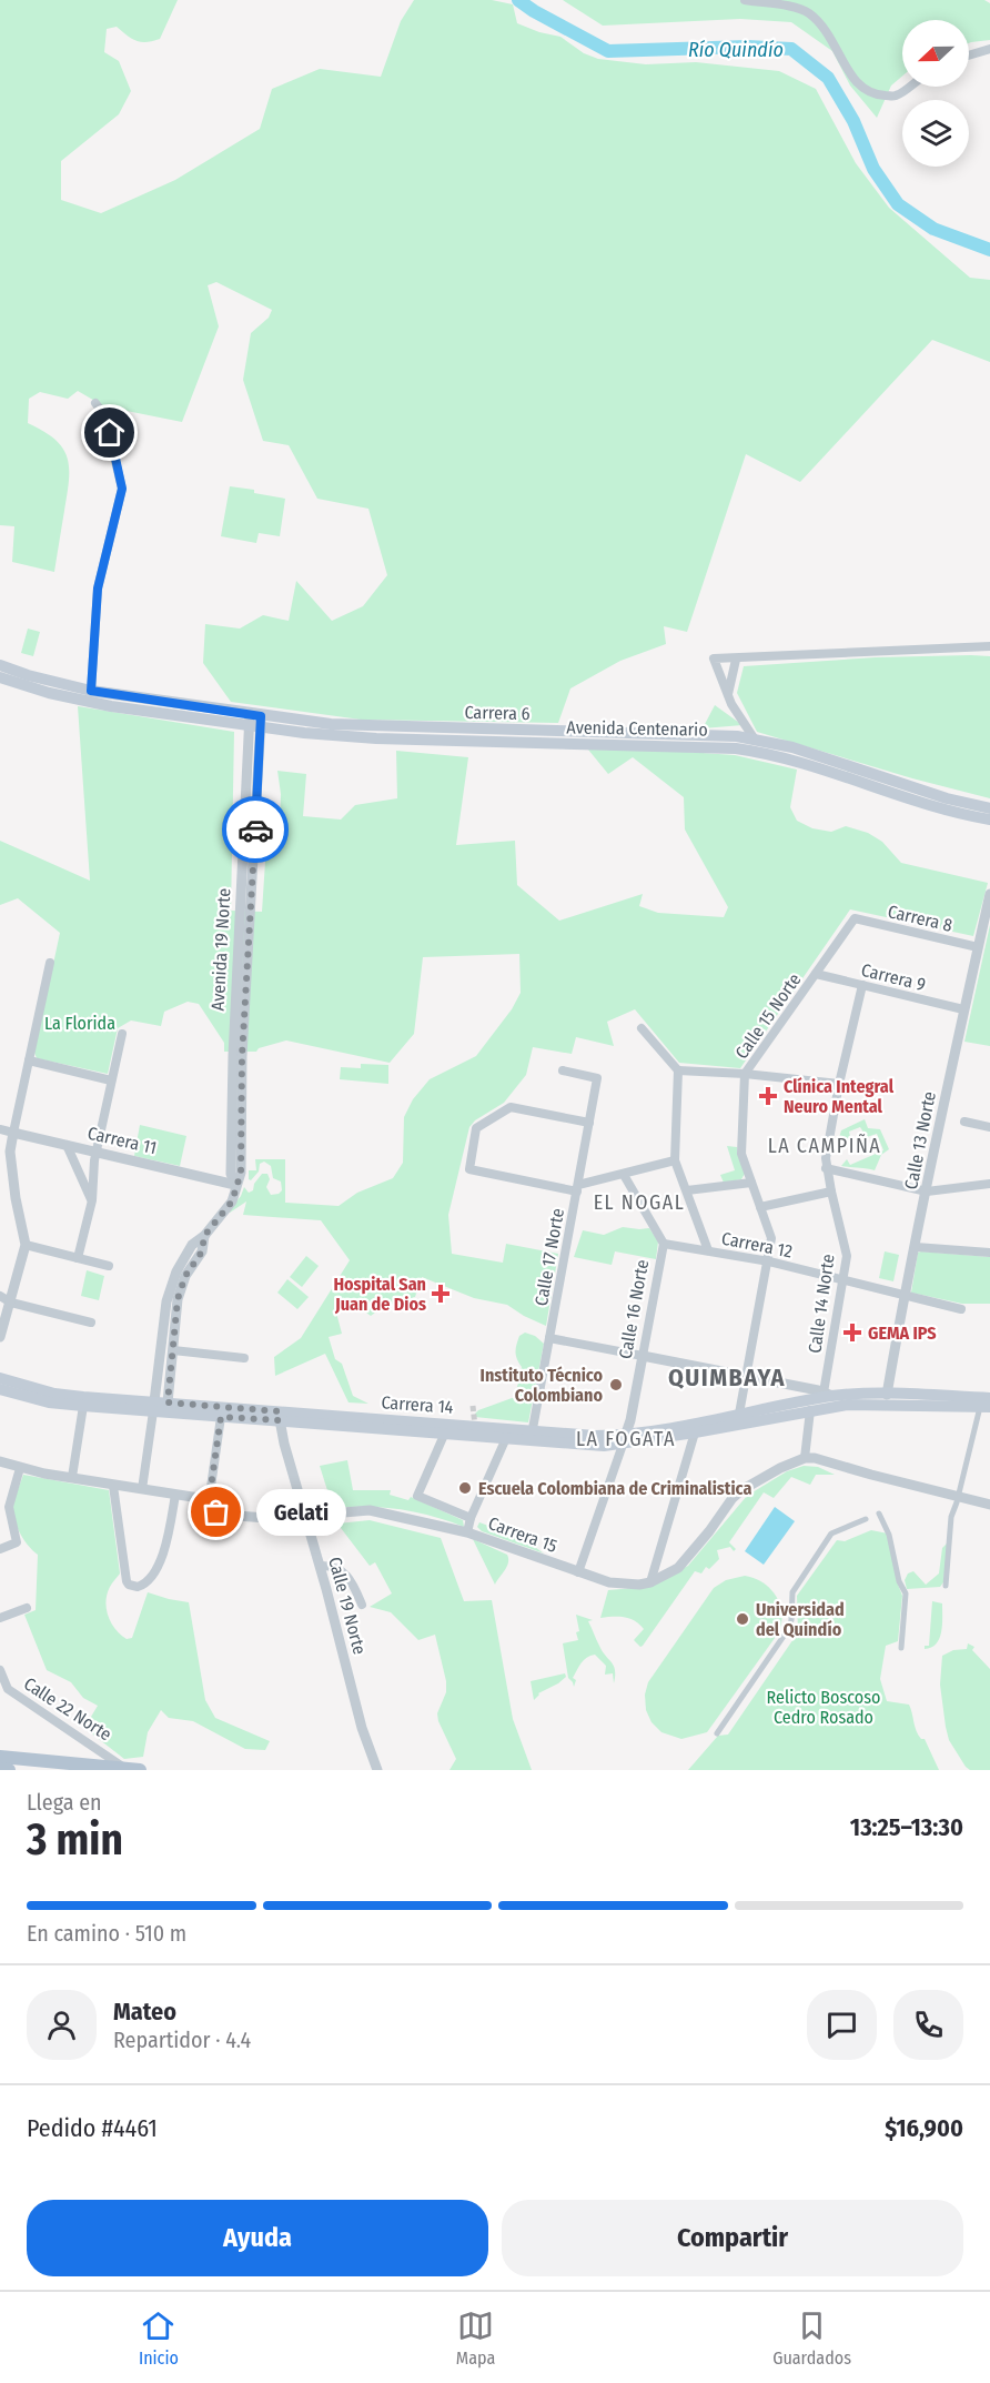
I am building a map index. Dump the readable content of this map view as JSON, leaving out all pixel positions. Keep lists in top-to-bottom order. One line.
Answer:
{"streets":{"main road":["Carrera 6","Avenida Centenario","Carrera 14"],"street":["Carrera 8","Avenida 19 Norte","Carrera 9","Calle 15 Norte","Carrera 11","Calle 13 Norte","Carrera 12","Calle 17 Norte","Calle 14 Norte","Calle 16 Norte","Carrera 15","Calle 19 Norte","Calle 22 Norte"]},"crossings":[["Carrera 6","Avenida Centenario"],["Carrera 6","Avenida 19 Norte"],["Avenida Centenario","Avenida 19 Norte"],["Carrera 8","Calle 15 Norte"],["Carrera 8","Calle 13 Norte"],["Avenida 19 Norte","Carrera 11"],["Carrera 9","Calle 15 Norte"],["Carrera 9","Calle 13 Norte"],["Carrera 9","Calle 14 Norte"],["Calle 15 Norte","Carrera 12"],["Calle 15 Norte","Carrera 14"],["Calle 13 Norte","Carrera 12"],["Calle 13 Norte","Carrera 14"],["Carrera 12","Calle 14 Norte"],["Carrera 12","Calle 16 Norte"],["Calle 17 Norte","Carrera 14"],["Calle 14 Norte","Carrera 14"],["Calle 16 Norte","Carrera 14"],["Calle 16 Norte","Carrera 15"],["Carrera 14","Carrera 15"],["Carrera 14","Calle 19 Norte"],["Carrera 15","Calle 19 Norte"]],"districts":["LA CAMPIÑA","EL NOGAL","QUIMBAYA","LA FOGATA"],"water":["Río Quindío"],"parks":["La Florida","Relicto Boscoso Cedro Rosado"],"places":{"health":["Clínica Integral Neuro Mental","Hospital San Juan de Dios","GEMA IPS"],"other":["Instituto Técnico Colombiano","Escuela Colombiana de Criminalistica","Gelati","Universidad del Quindío"]},"north":"left","page":{"bubble":"Gelati","heading":["3 min","Llega en","13:25–13:30"],"panel":["Mateo","Repartidor · 4.4","Pedido #4461","$16,900"],"bar":"En camino · 510 m","buttons":["Ayuda","Compartir"],"tabs":["Inicio","Mapa","Guardados"]}}
